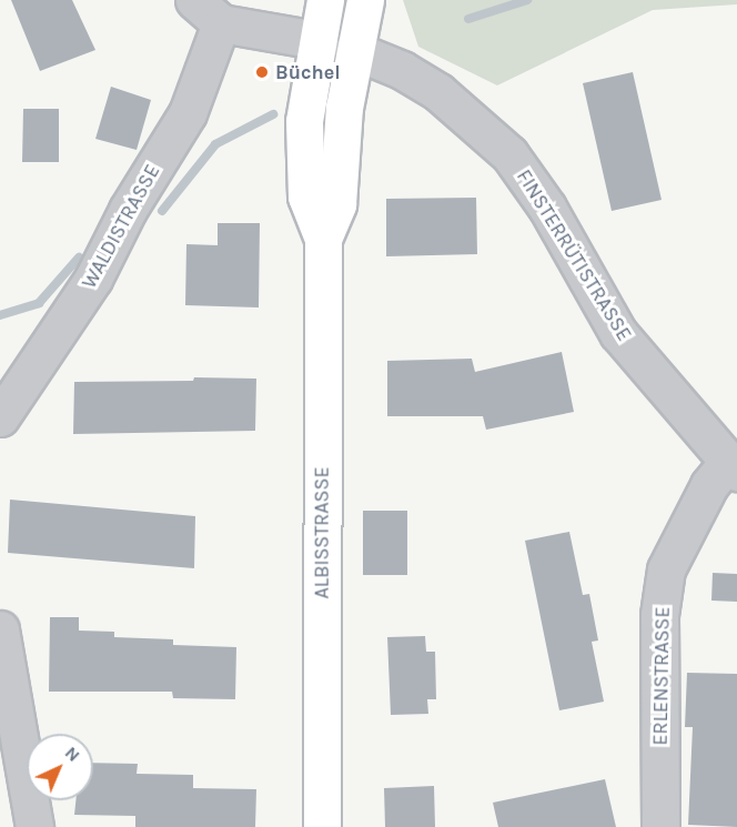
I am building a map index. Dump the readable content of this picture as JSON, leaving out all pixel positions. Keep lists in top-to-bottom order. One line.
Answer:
{"streets":{"main road":["ALBISSTRASSE"],"street":["WALDISTRASSE","FINSTERRÜTISTRASSE","ERLENSTRASSE"]},"crossings":[["FINSTERRÜTISTRASSE","ALBISSTRASSE"],["FINSTERRÜTISTRASSE","ERLENSTRASSE"]],"places":["Büchel"],"north":"top right"}
